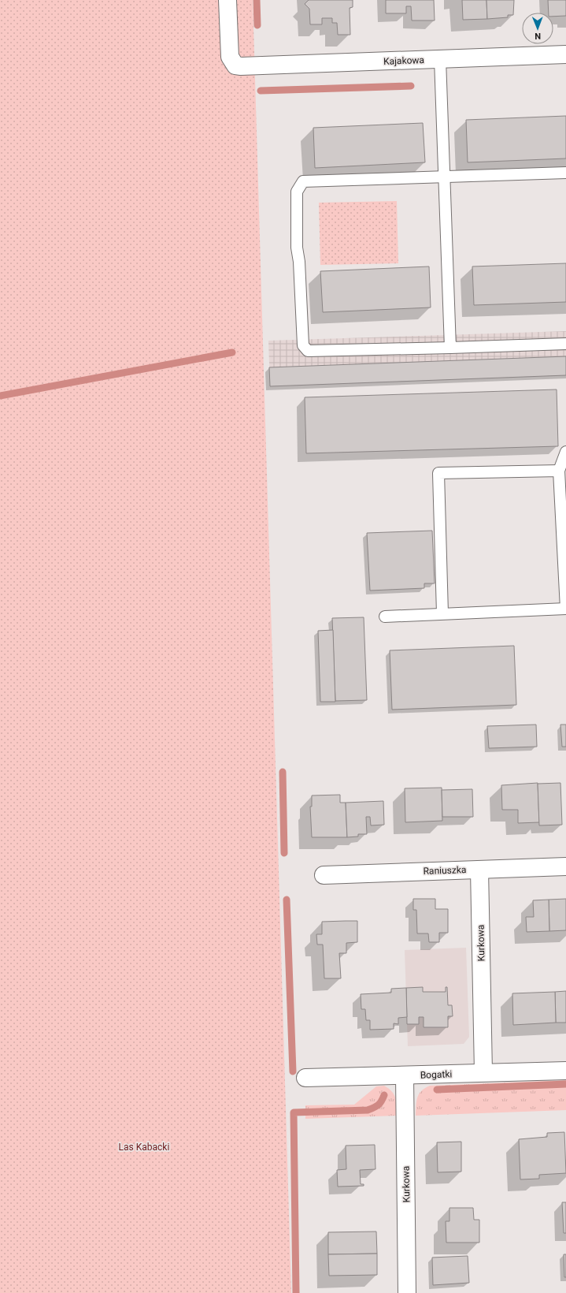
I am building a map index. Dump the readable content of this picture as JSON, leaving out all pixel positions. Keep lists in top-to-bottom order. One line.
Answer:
{"streets":{"street":["Kajakowa","Raniuszka","Kurkowa","Bogatki"]},"crossings":[["Raniuszka","Kurkowa"],["Kurkowa","Bogatki"]],"parks":["Las Kabacki"],"north":"bottom"}
